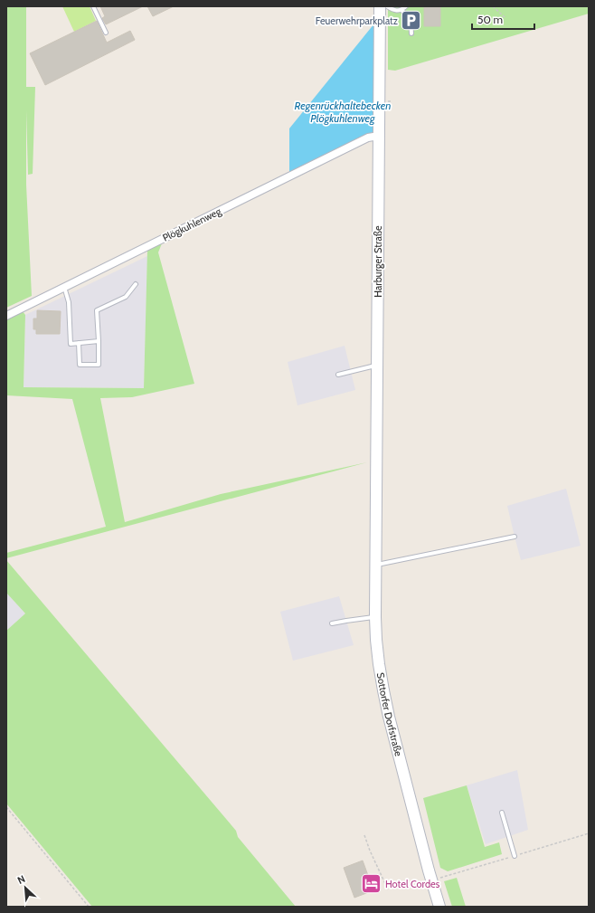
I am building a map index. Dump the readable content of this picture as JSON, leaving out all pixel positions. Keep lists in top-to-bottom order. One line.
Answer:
{"streets":{"street":["Plögkuhlenweg","Harburger Straße","Sottorfer Dorfstraße"]},"crossings":[["Plögkuhlenweg","Harburger Straße"],["Harburger Straße","Sottorfer Dorfstraße"]],"water":["Regenrückhaltebecken Plögkuhlenweg"],"places":{"parking":["Feuerwehrparkplatz"],"hotel":["Hotel Cordes"]},"scale_bar":"50 m","north":"top left"}
